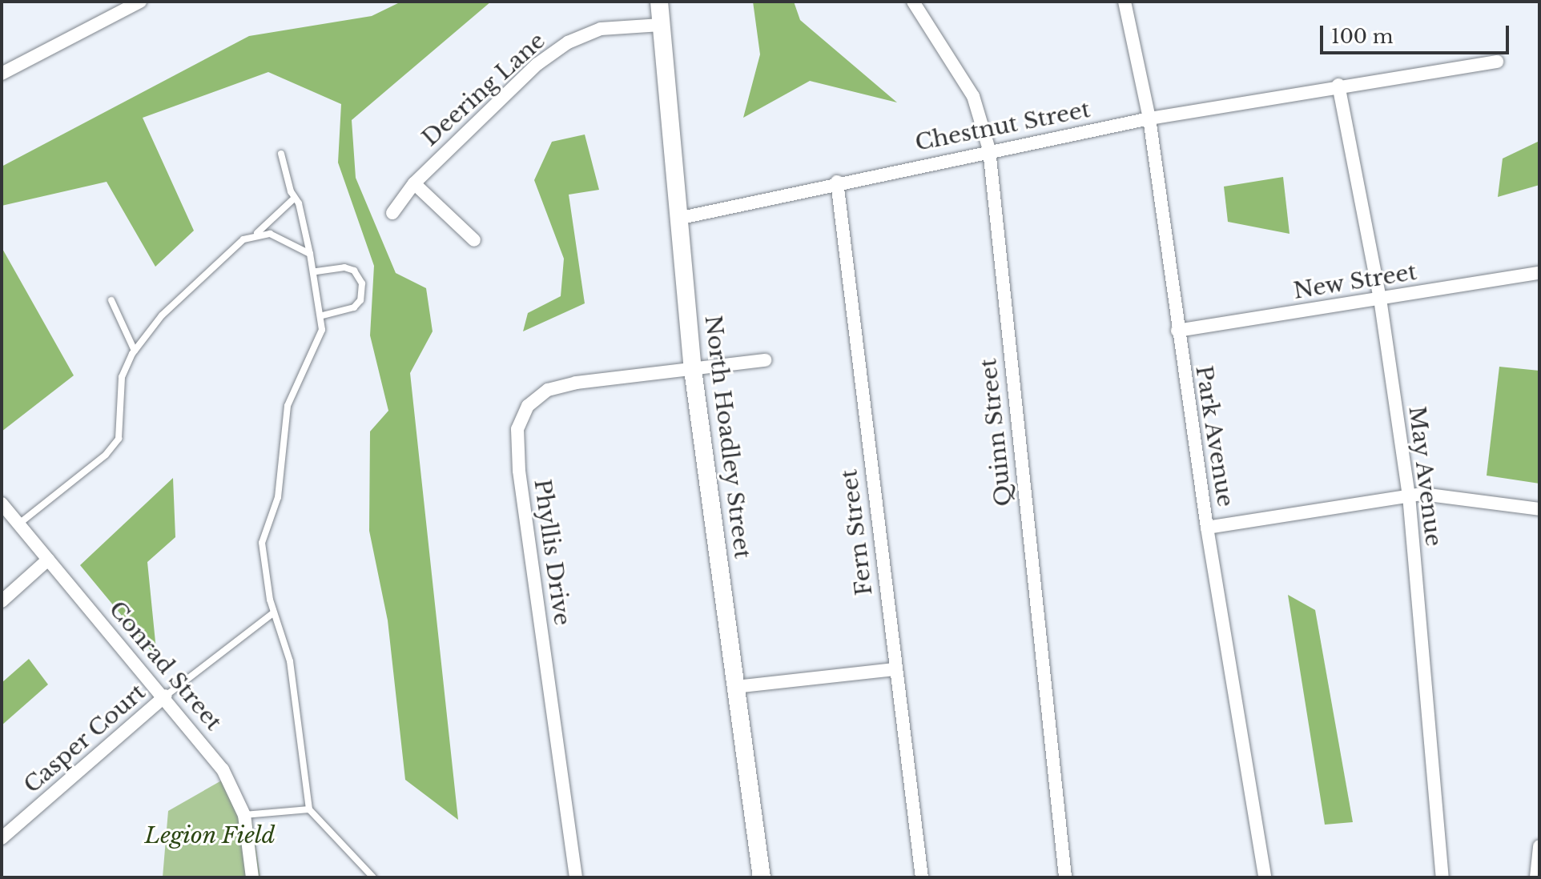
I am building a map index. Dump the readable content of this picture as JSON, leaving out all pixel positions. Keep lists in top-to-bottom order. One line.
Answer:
{"streets":{"street":["Deering Lane","Chestnut Street","New Street","Quinn Street","Park Avenue","North Hoadley Street","May Avenue","Fern Street","Phyllis Drive","Conrad Street","Casper Court"]},"crossings":[["Deering Lane","North Hoadley Street"],["Chestnut Street","Quinn Street"],["Chestnut Street","Park Avenue"],["Chestnut Street","North Hoadley Street"],["Chestnut Street","May Avenue"],["Chestnut Street","Fern Street"],["New Street","Park Avenue"],["New Street","May Avenue"],["North Hoadley Street","Phyllis Drive"],["Conrad Street","Casper Court"]],"parks":["Legion Field"],"scale_bar":"100 m"}
